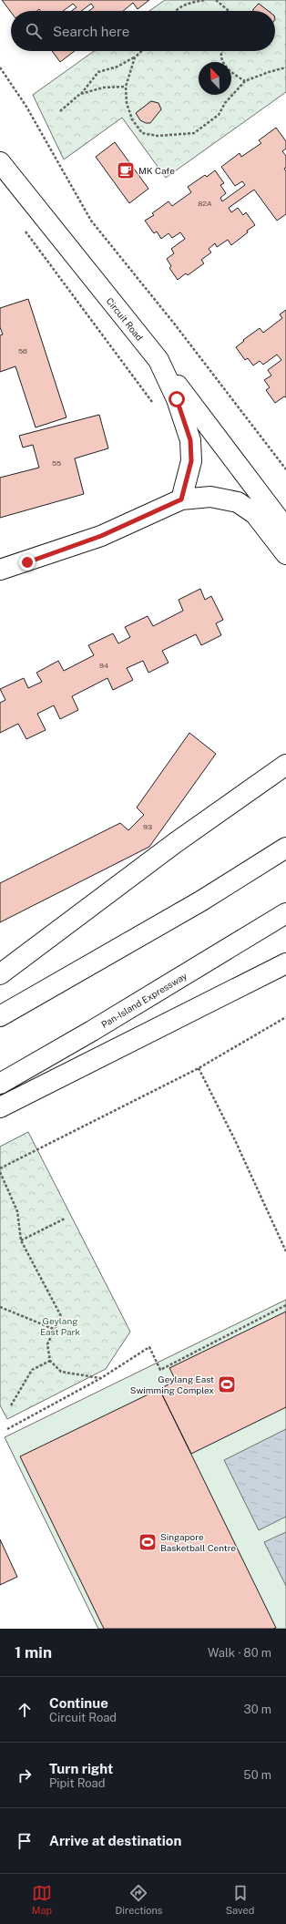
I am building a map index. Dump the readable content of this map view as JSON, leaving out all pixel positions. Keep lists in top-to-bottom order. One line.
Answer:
{"streets":{"main road":["Circuit Road","Pan-Island Expressway"]},"parks":["Geylang East Park"],"places":{"cafe":["MK Cafe"],"sports":["Geylang East Swimming Complex","Singapore Basketball Centre"]},"house_numbers":["82A","56","55","94","93"],"north":"top left","page":{"search":"Search here","heading":["1 min","Walk · 80 m"],"list":[["Continue","Circuit Road","30 m"],["Turn right","Pipit Road","50 m"],"Arrive at destination"],"nav":["Map","Directions","Saved"]}}
